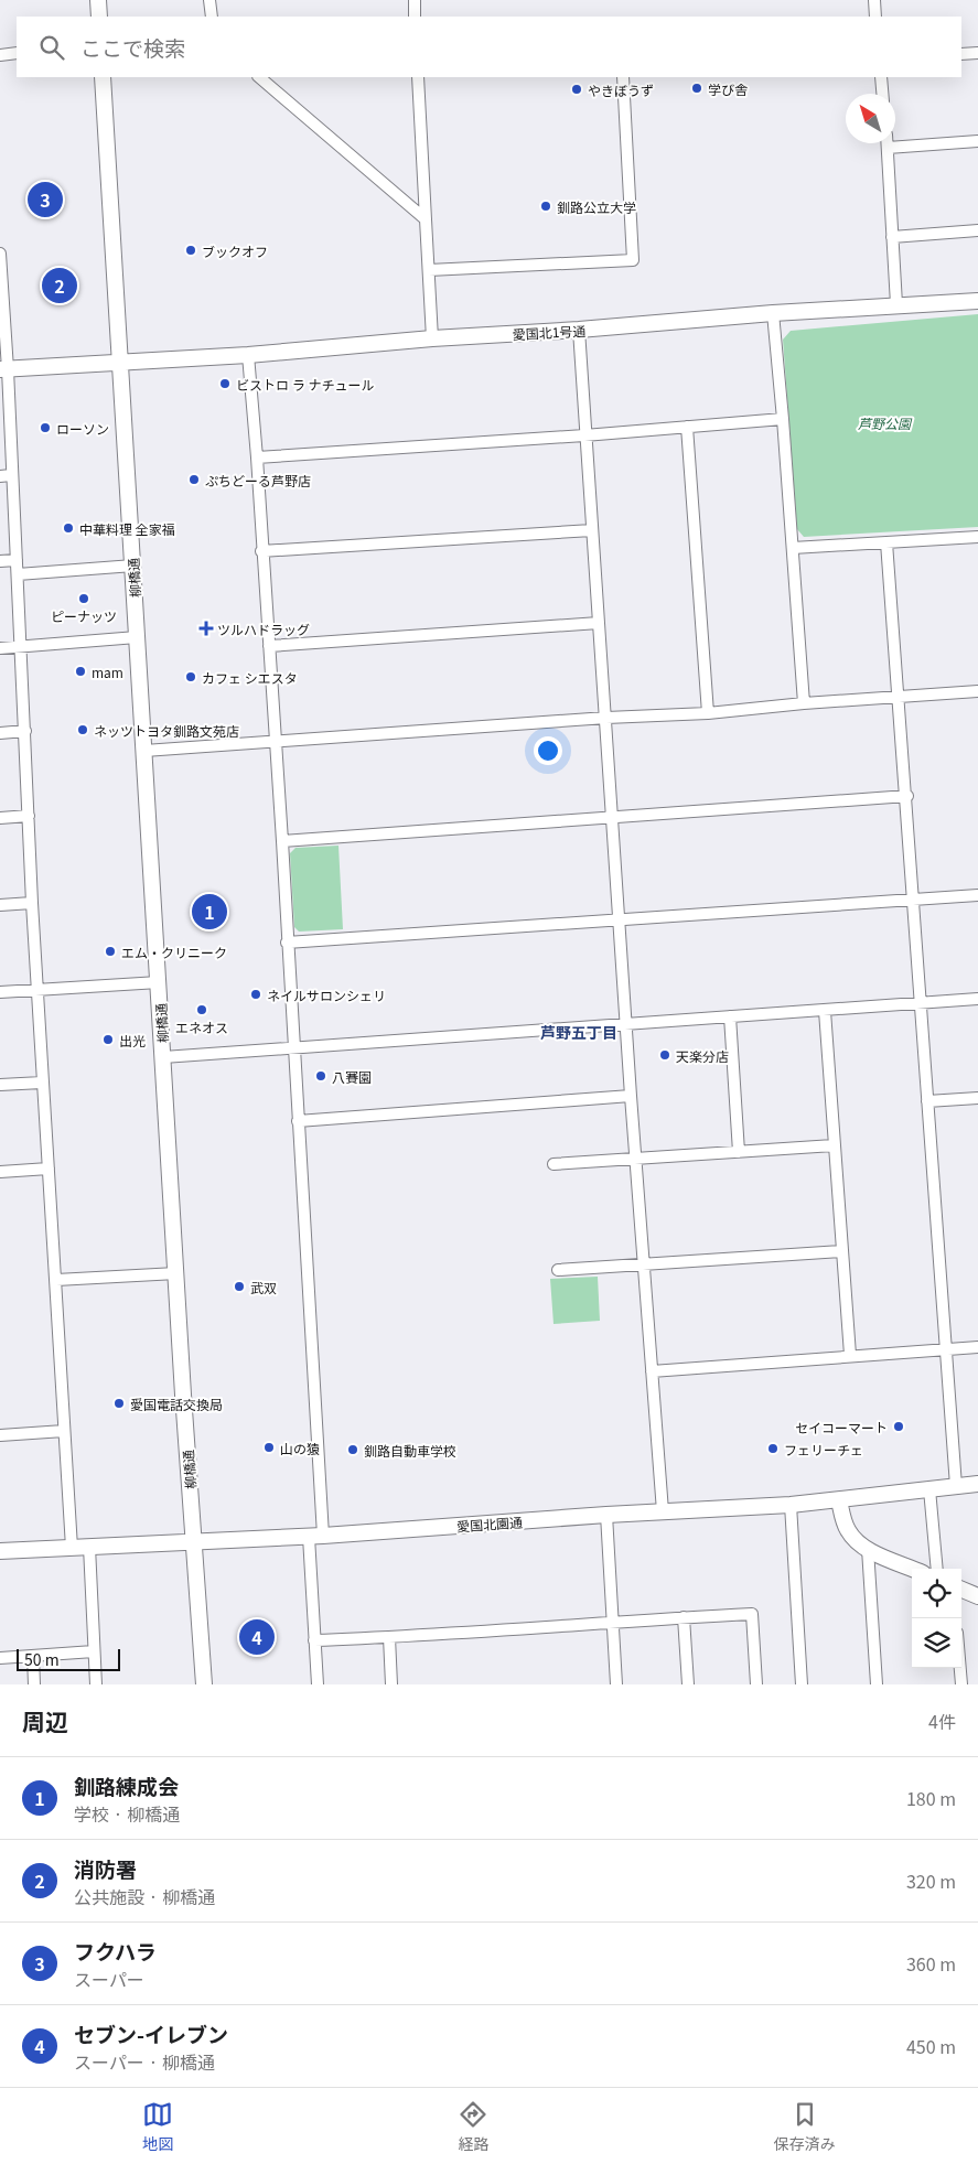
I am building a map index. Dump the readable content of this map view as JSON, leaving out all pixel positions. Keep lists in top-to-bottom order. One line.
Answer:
{"streets":{"street":["愛国北1号通","柳橋通","愛国北園通"]},"crossings":[["愛国北1号通","柳橋通"],["柳橋通","愛国北園通"]],"districts":["芦野五丁目"],"parks":["芦野公園"],"places":{"other":["学び舎","やきぼうず","釧路公立大学","ブックオフ","ビストロ ラ ナチュール","ローソン","ぷちどーる芦野店","中華料理 全家福","ピーナッツ","mam","カフェ シエスタ","ネッツトヨタ釧路文苑店","エム・クリニーク","ネイルサロンシェリ","エネオス","出光","天楽分店","八賽園","武双","愛国電話交換局","セイコーマート","山の猿","フェリーチェ","釧路自動車学校"],"health":["ツルハドラッグ"]},"scale_bar":"50 m","north":"top left","page":{"search":"ここで検索","pins":["3","2","1","4"],"scale":"50 m","heading":["周辺","4件"],"list":[{"mark":"1","name":"釧路練成会","note":"学校 · 柳橋通","value":"180 m"},{"mark":"2","name":"消防署","note":"公共施設 · 柳橋通","value":"320 m"},{"mark":"3","name":"フクハラ","note":"スーパー","value":"360 m"},{"mark":"4","name":"セブン-イレブン","note":"スーパー · 柳橋通","value":"450 m"}],"nav":["地図","経路","保存済み"]}}
